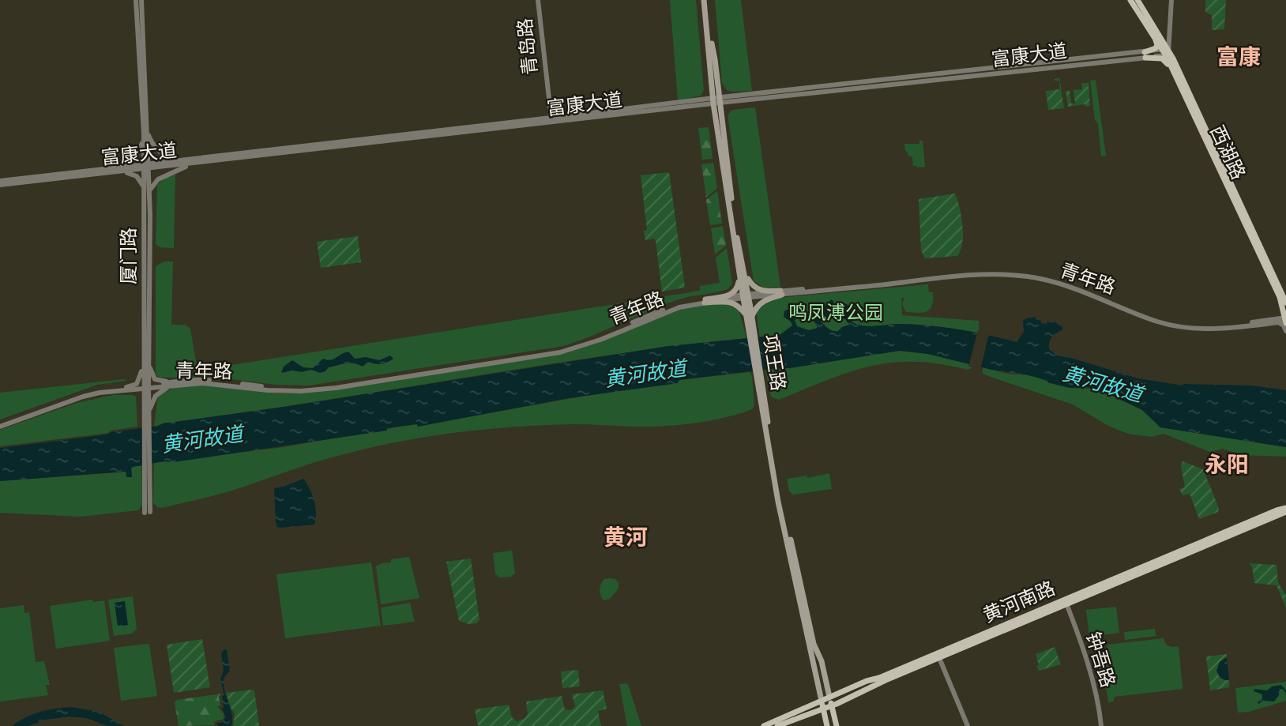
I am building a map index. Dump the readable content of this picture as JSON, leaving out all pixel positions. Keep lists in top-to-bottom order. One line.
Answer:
{"streets":{"main road":["西湖路","项王路","黄河南路"],"street":["青岛路","富康大道","厦门路","青年路","钟吾路"]},"crossings":[["青岛路","富康大道"],["富康大道","西湖路"],["富康大道","厦门路"],["富康大道","项王路"],["西湖路","青年路"],["厦门路","青年路"],["青年路","项王路"],["项王路","黄河南路"],["黄河南路","钟吾路"]],"districts":["富康","永阳","黄河"],"water":["黄河故道"],"parks":["鸣凤溥公园"]}
